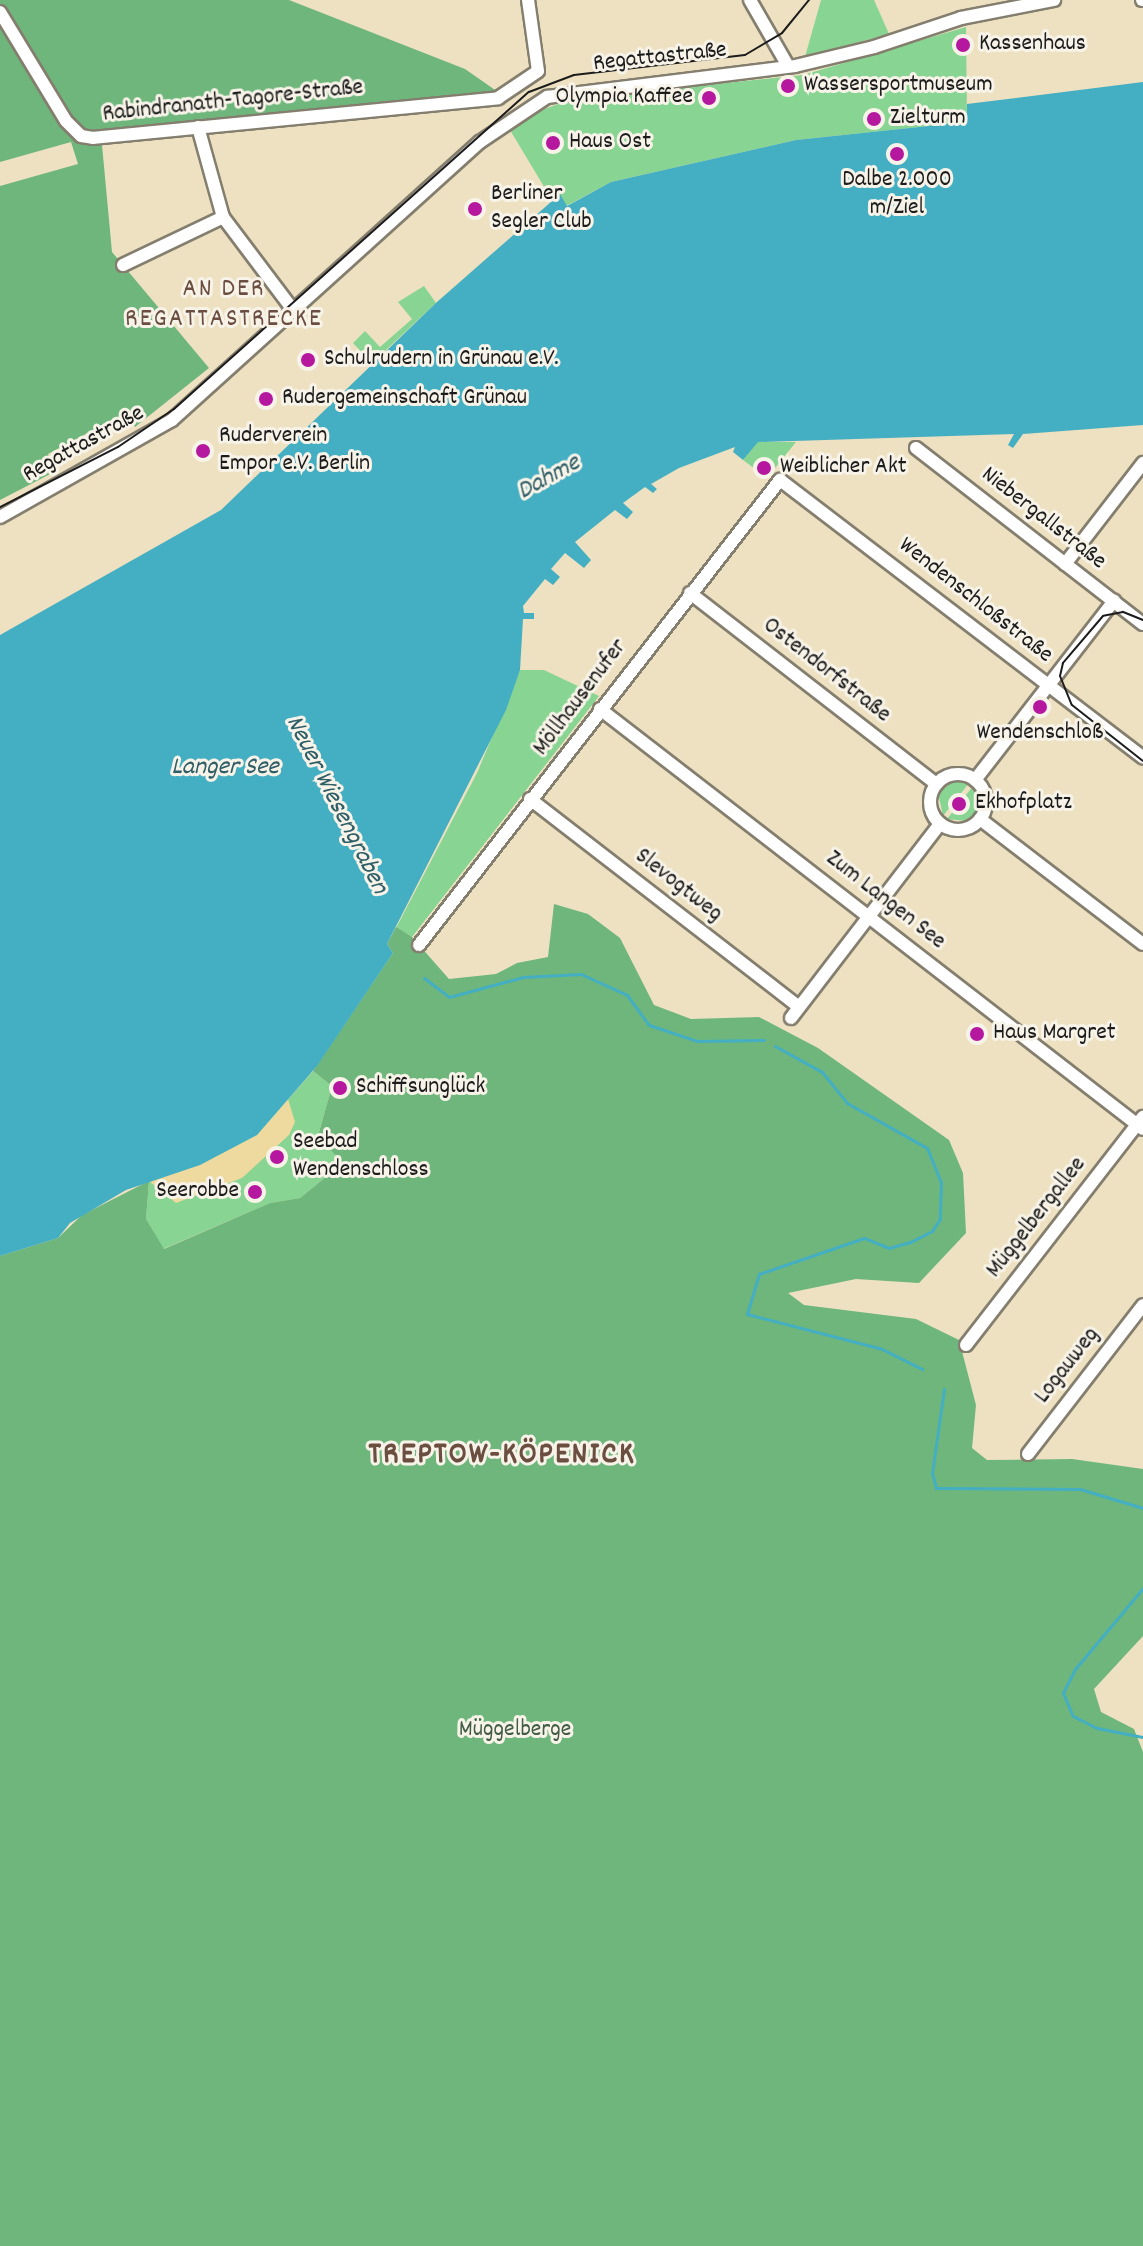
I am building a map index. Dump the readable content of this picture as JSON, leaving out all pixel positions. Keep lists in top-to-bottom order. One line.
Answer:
{"streets":{"street":["Regattastraße","Rabindranath-Tagore-Straße","Niebergallstraße","Wendenschloßstraße","Ostendorfstraße","Möllhausenufer","Slevogtweg","Zum Langen See","Müggelbergallee","Logauweg"]},"crossings":[["Wendenschloßstraße","Möllhausenufer"],["Ostendorfstraße","Möllhausenufer"],["Möllhausenufer","Slevogtweg"],["Möllhausenufer","Zum Langen See"],["Slevogtweg","Zum Langen See"],["Zum Langen See","Müggelbergallee"]],"districts":["AN DER REGATTASTRECKE","TREPTOW-KÖPENICK"],"water":["Dahme","Langer See","Neuer Wiesengraben"],"parks":["Müggelberge"],"places":["Kassenhaus","Wassersportmuseum","Olympia Kaffee","Zielturm","Haus Ost","Dalbe 2.000 m/Ziel","Berliner Segler Club","Schulrudern in Grünau e.V.","Rudergemeinschaft Grünau","Ruderverein Empor e.V. Berlin","Weiblicher Akt","Wendenschloß","Ekhofplatz","Haus Margret","Schiffsunglück","Seebad Wendenschloss","Seerobbe"]}
